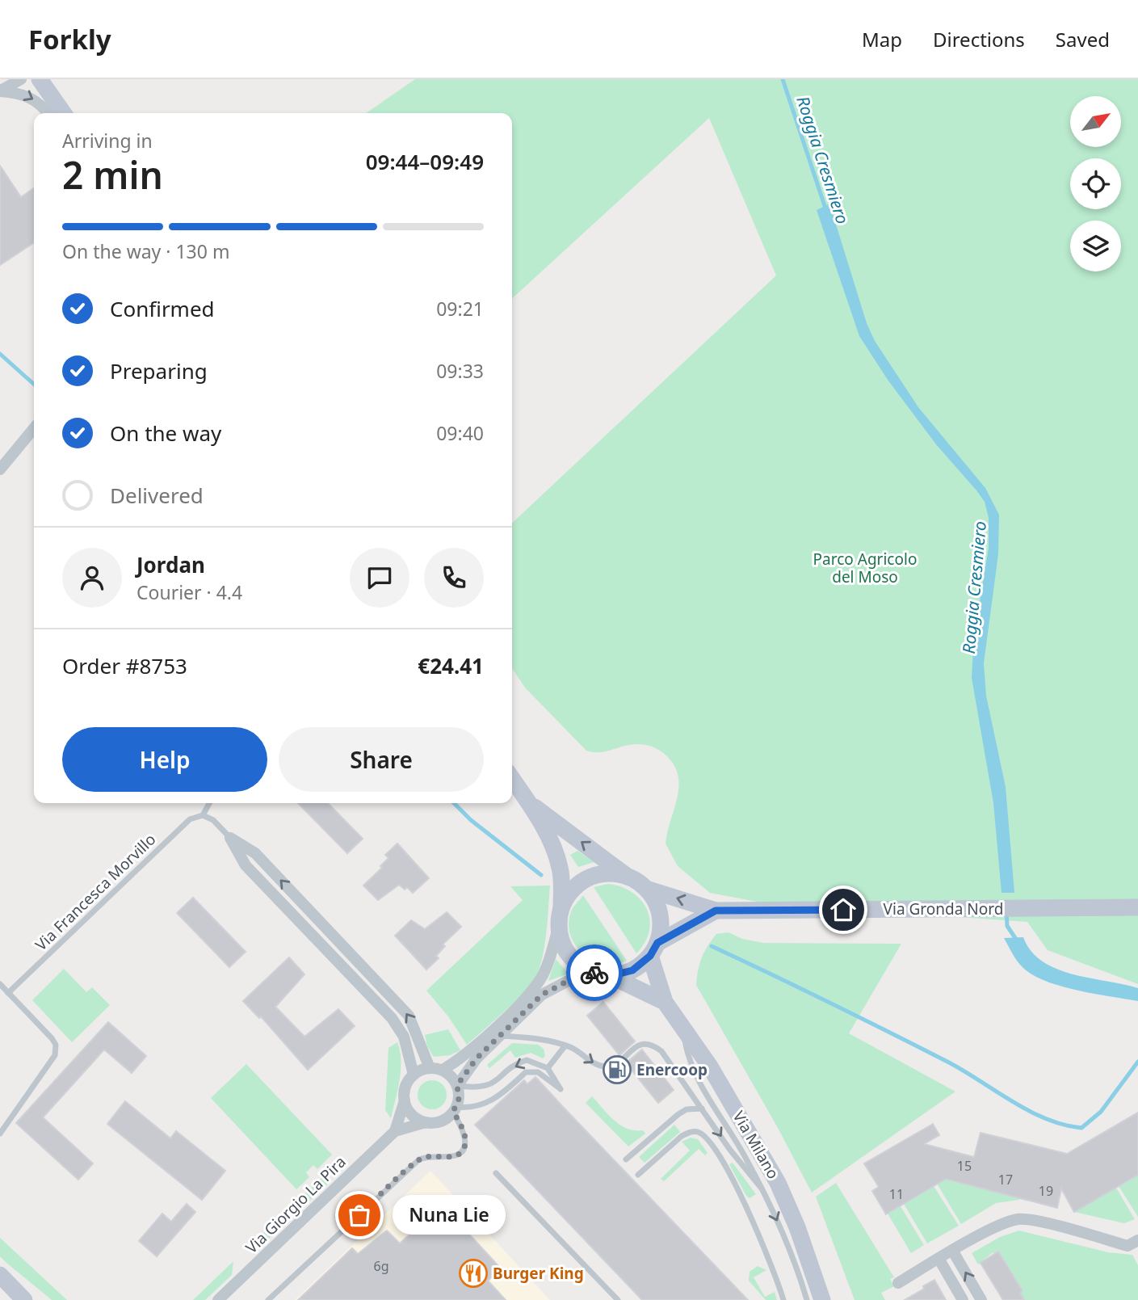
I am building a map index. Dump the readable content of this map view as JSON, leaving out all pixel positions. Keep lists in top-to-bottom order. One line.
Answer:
{"streets":{"main road":["Via Gronda Nord","Via Milano"],"street":["Via Giorgio La Pira"],"lane":["Via Francesca Morvillo"]},"crossings":[["Via Gronda Nord","Via Milano"]],"water":["Roggia Cresmiero"],"parks":["Parco Agricolo del Moso"],"places":{"fuel station":["Enercoop"],"other":["Nuna Lie"],"restaurant":["Burger King"]},"house_numbers":["15","17","19","11","6g"],"north":"top right","page":{"header":"Forkly","nav":["Map","Directions","Saved"],"heading":["2 min","Arriving in","09:44–09:49"],"panel":["Jordan","Courier · 4.4","Order #8753","€24.41"],"bar":"On the way · 130 m","list":[["Confirmed","09:21"],["Preparing","09:33"],["On the way","09:40"],"Delivered"],"buttons":["Help","Share"],"bubble":"Nuna Lie"}}
